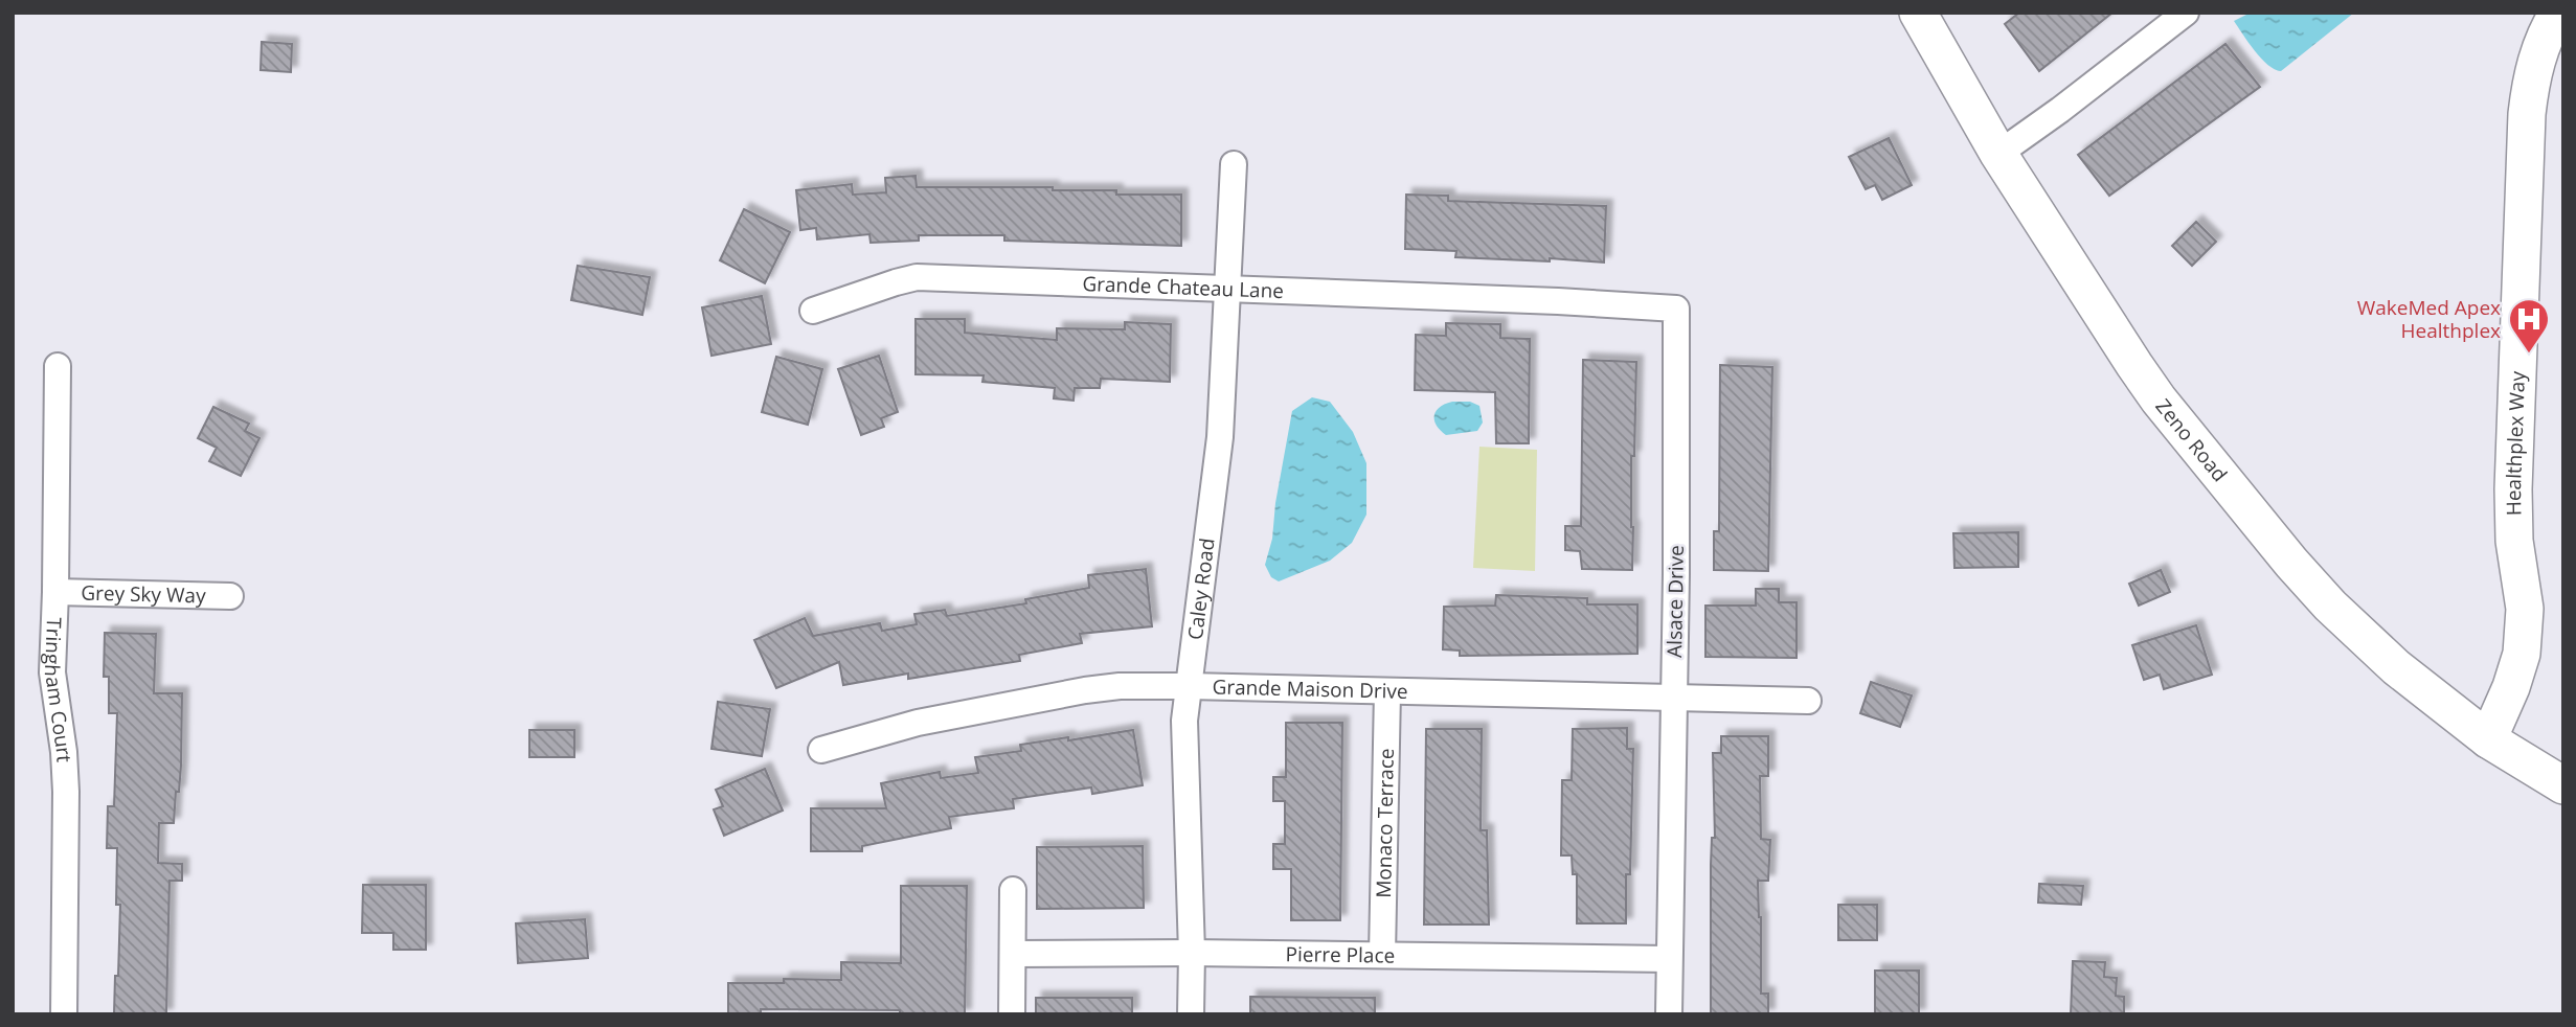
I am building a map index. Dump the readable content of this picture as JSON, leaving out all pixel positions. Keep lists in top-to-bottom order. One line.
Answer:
{"streets":{"street":["Grande Chateau Lane","Zeno Road","Healthplex Way","Caley Road","Grey Sky Way","Alsace Drive","Grande Maison Drive","Tringham Court","Monaco Terrace","Pierre Place"]},"crossings":[["Grande Chateau Lane","Caley Road"],["Grande Chateau Lane","Alsace Drive"],["Zeno Road","Healthplex Way"],["Caley Road","Grande Maison Drive"],["Caley Road","Pierre Place"],["Grey Sky Way","Tringham Court"],["Alsace Drive","Grande Maison Drive"],["Alsace Drive","Pierre Place"],["Grande Maison Drive","Monaco Terrace"],["Monaco Terrace","Pierre Place"]],"places":{"hospital":["WakeMed Apex Healthplex"]}}
